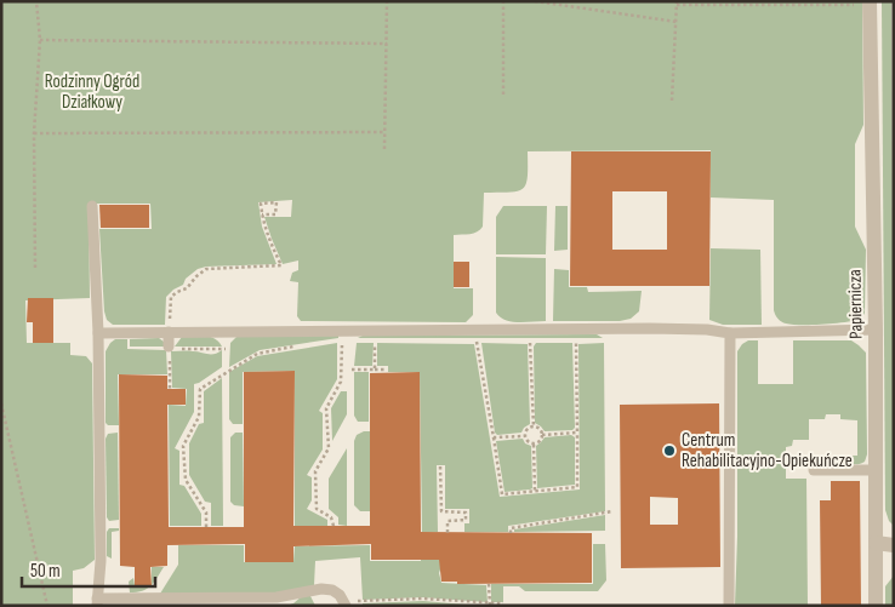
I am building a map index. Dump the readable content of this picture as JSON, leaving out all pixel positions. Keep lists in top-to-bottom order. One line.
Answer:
{"streets":{"street":["Papiernicza"]},"parks":["Rodzinny Ogród Działkowy"],"places":["Centrum Rehabilitacyjno-Opiekuńcze"],"scale_bar":"50 m"}
